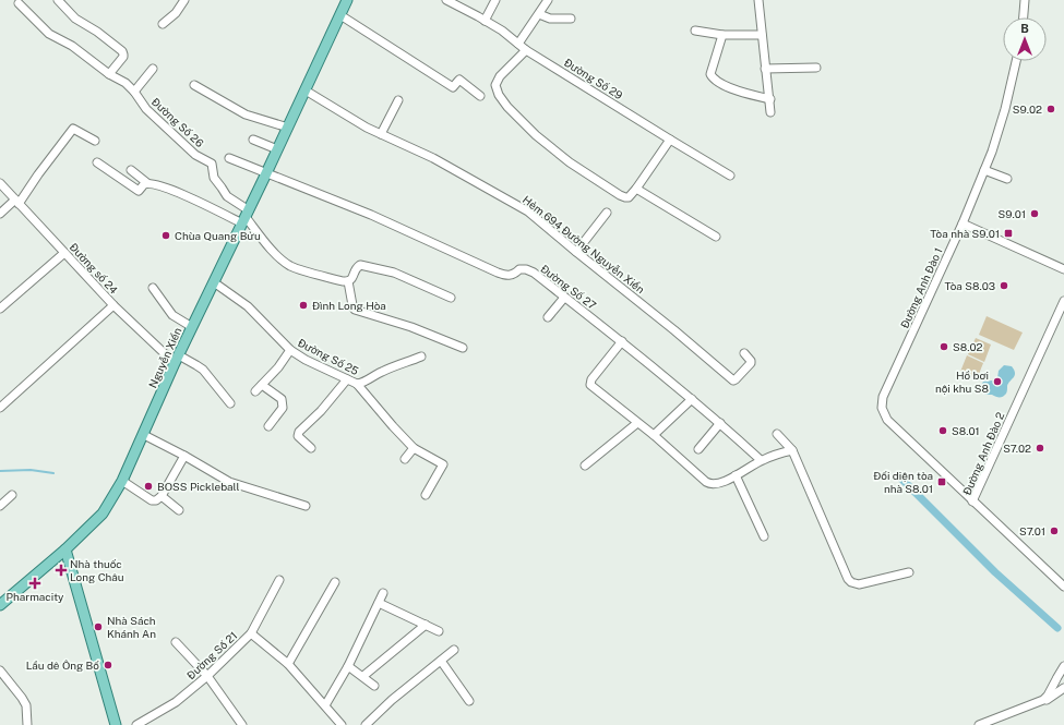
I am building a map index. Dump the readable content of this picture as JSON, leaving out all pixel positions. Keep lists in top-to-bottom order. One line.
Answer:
{"streets":{"main road":["Nguyễn Xiển"],"street":["Đường Số 29","Đường Số 26","Hẻm 694 Đường Nguyễn Xiển","Đường số 24","Đường Số 27","Đường Anh Đào 1","Đường Số 25","Đường Anh Đào 2","Đường Số 21"]},"crossings":[["Đường Số 26","Nguyễn Xiển"],["Hẻm 694 Đường Nguyễn Xiển","Nguyễn Xiển"],["Đường số 24","Nguyễn Xiển"],["Đường Số 27","Nguyễn Xiển"],["Đường Anh Đào 1","Đường Anh Đào 2"],["Đường Số 25","Nguyễn Xiển"]],"places":{"other":["S9.02","S9.01","Chùa Quang Bửu","Tòa S8.03","Đình Long Hòa","S8.02","Hồ bơi nội khu S8","S8.01","S7.02","BOSS Pickleball","S7.01","Nhà Sách Khánh An","Lẩu dê Ông Bố"],"transit":["Tòa nhà S9.01","Đối diện tòa nhà S8.01"],"health":["Nhà thuốc Long Châu","Pharmacity"]},"north":"top"}
